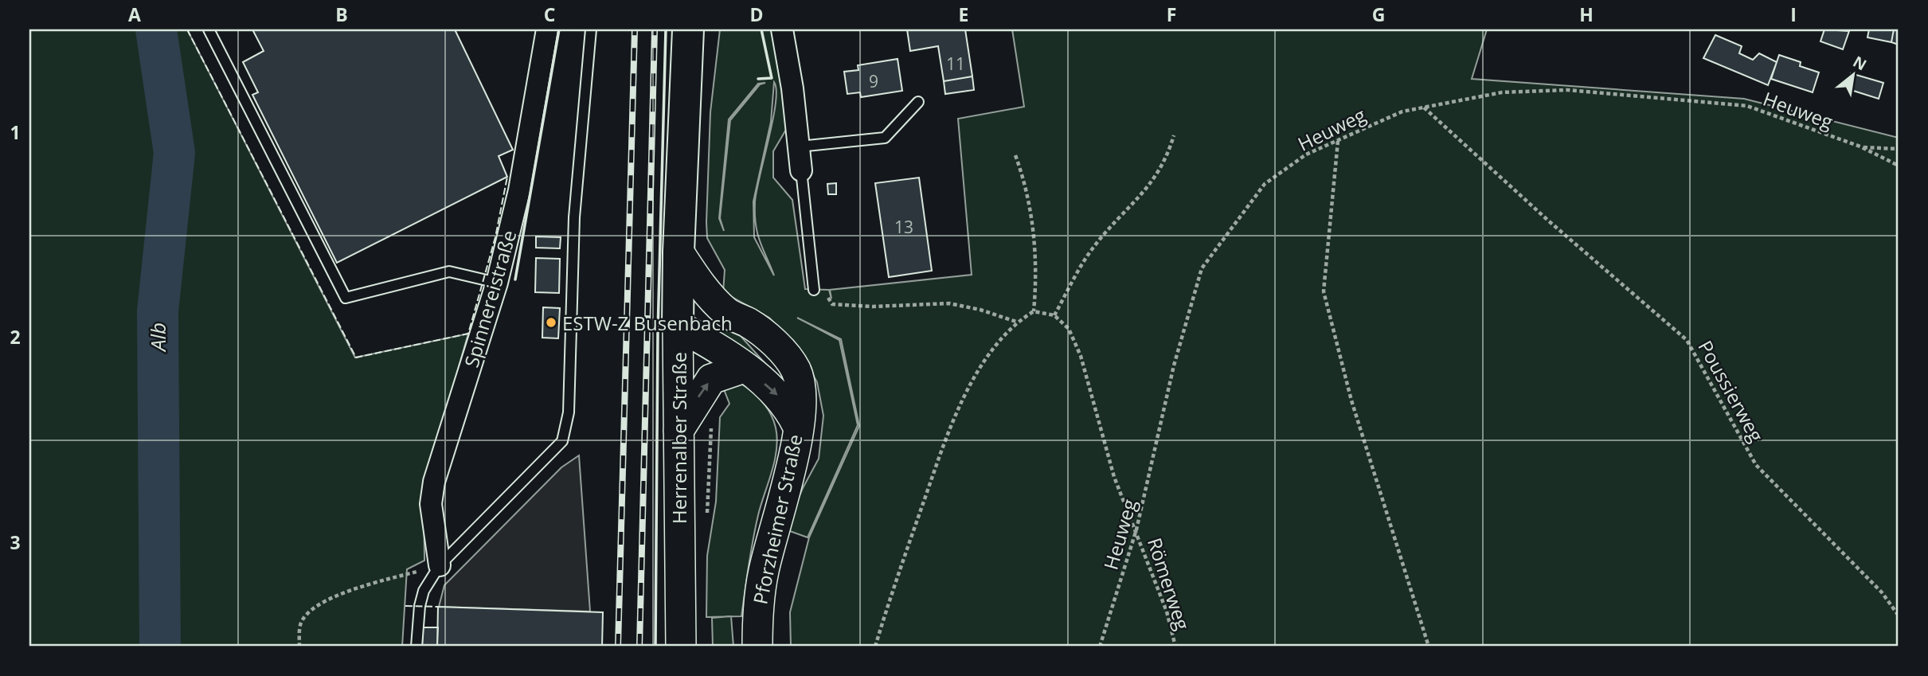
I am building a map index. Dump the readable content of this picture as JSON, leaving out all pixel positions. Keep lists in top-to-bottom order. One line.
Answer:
{"streets":{"main road":["Herrenalber Straße","Pforzheimer Straße"],"street":["Spinnereistraße"],"path":["Heuweg","Poussierweg","Römerweg"]},"crossings":[["Heuweg","Poussierweg"],["Heuweg","Römerweg"],["Herrenalber Straße","Pforzheimer Straße"]],"water":["Alb"],"places":["ESTW-Z Busenbach"],"house_numbers":["11","9","13"],"north":"top right","grid":{"columns":["A","B","C","D","E","F","G","H","I"],"rows":["1","2","3"]}}
